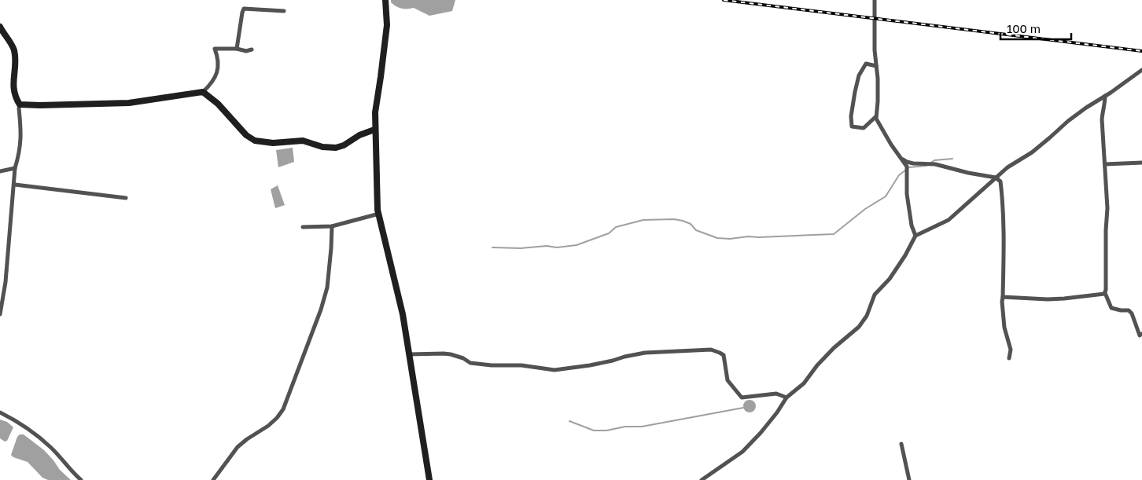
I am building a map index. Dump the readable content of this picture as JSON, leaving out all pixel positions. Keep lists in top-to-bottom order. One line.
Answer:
{"scale_bar":"100 m"}
